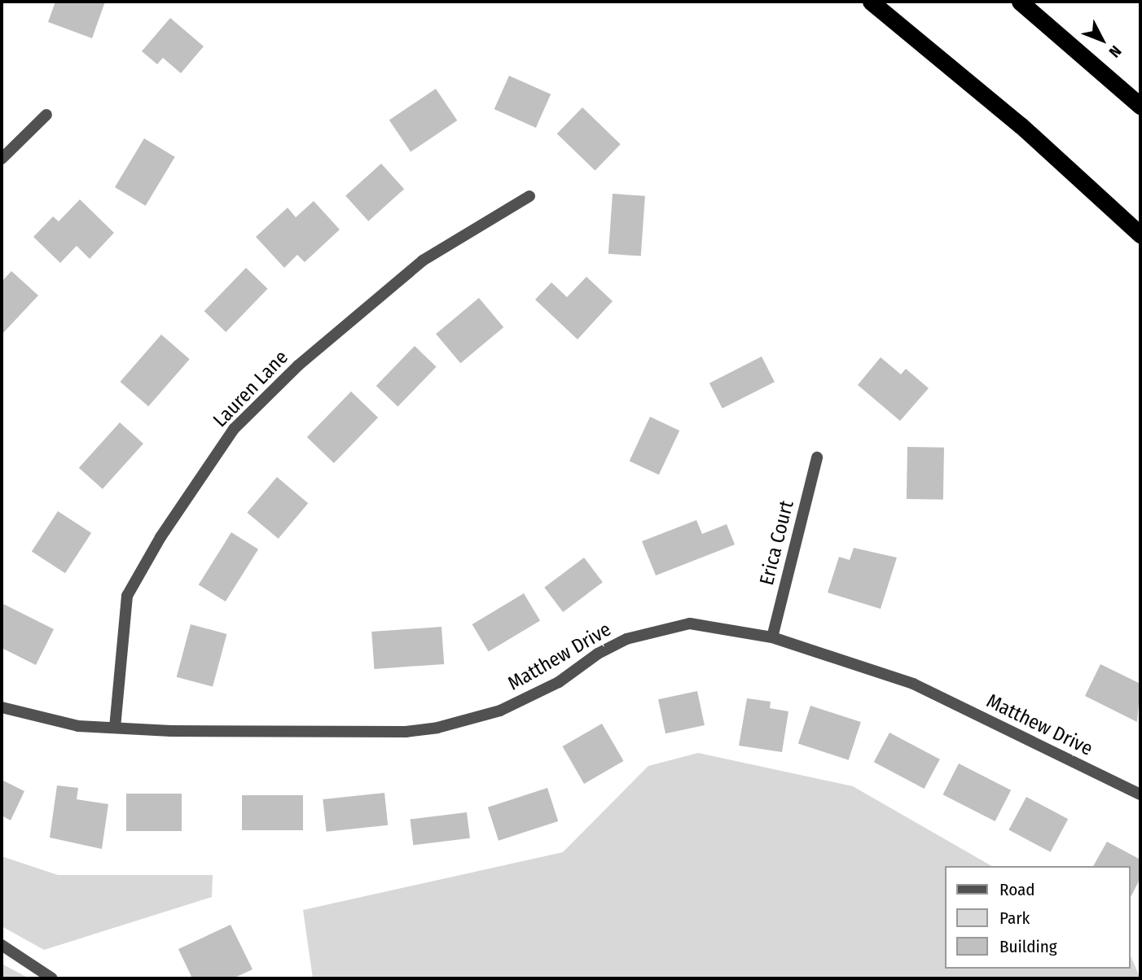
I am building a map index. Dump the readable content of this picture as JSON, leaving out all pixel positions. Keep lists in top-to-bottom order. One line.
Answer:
{"streets":{"street":["Lauren Lane","Erica Court","Matthew Drive"]},"crossings":[["Lauren Lane","Matthew Drive"],["Erica Court","Matthew Drive"]],"legend":["Road","Park","Building"],"north":"bottom right"}
